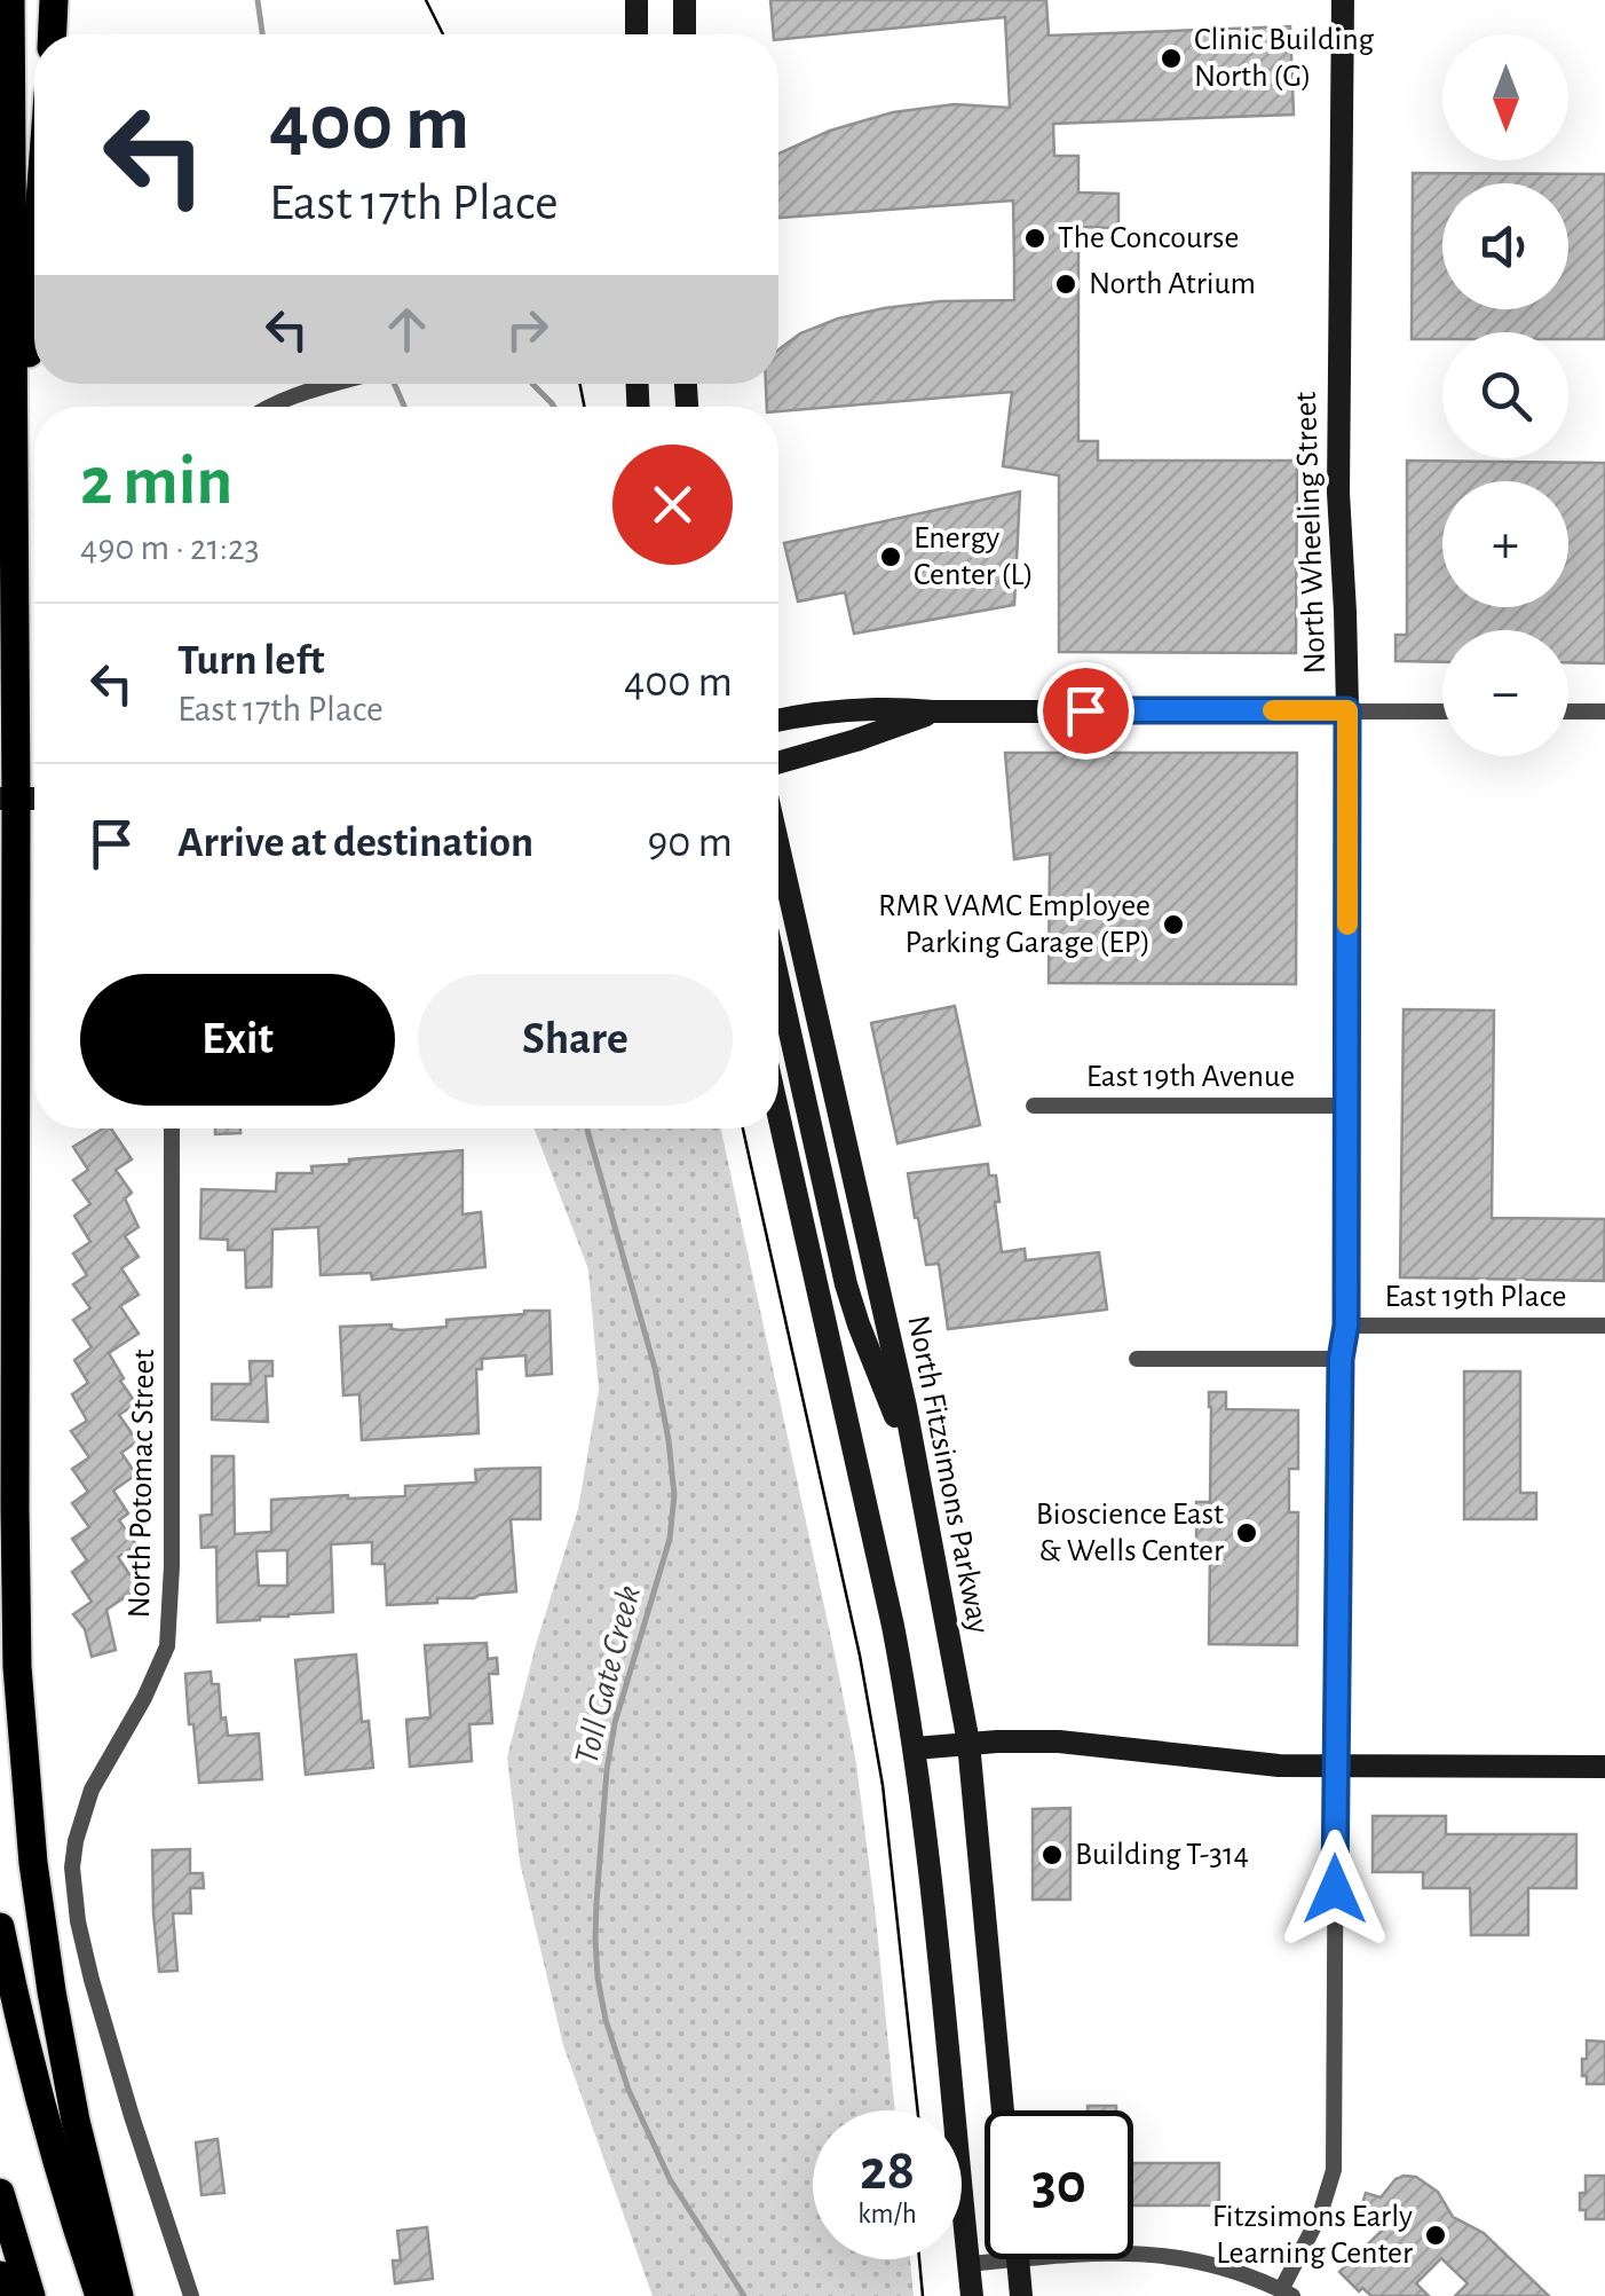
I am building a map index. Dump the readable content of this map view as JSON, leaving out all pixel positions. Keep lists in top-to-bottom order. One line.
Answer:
{"streets":{"main road":["North Wheeling Street","North Fitzsimons Parkway"],"street":["East 19th Avenue","East 19th Place","North Potomac Street"]},"crossings":[["North Wheeling Street","East 19th Avenue"],["North Wheeling Street","East 19th Place"]],"water":["Toll Gate Creek"],"places":["Clinic Building North (G)","The Concourse","North Atrium","Energy Center (L)","RMR VAMC Employee Parking Garage (EP)","Bioscience East & Wells Center","Building T-314","Fitzsimons Early Learning Center"],"north":"bottom","page":{"map_buttons":["+","−"],"turn":["400 m","East 17th Place"],"heading":["2 min","490 m · 21:23"],"list":[{"name":"Turn left","note":"East 17th Place","value":"400 m"},{"name":"Arrive at destination","value":"90 m"}],"buttons":["Exit","Share"],"speed":"28 km/h","limit":"30"}}
